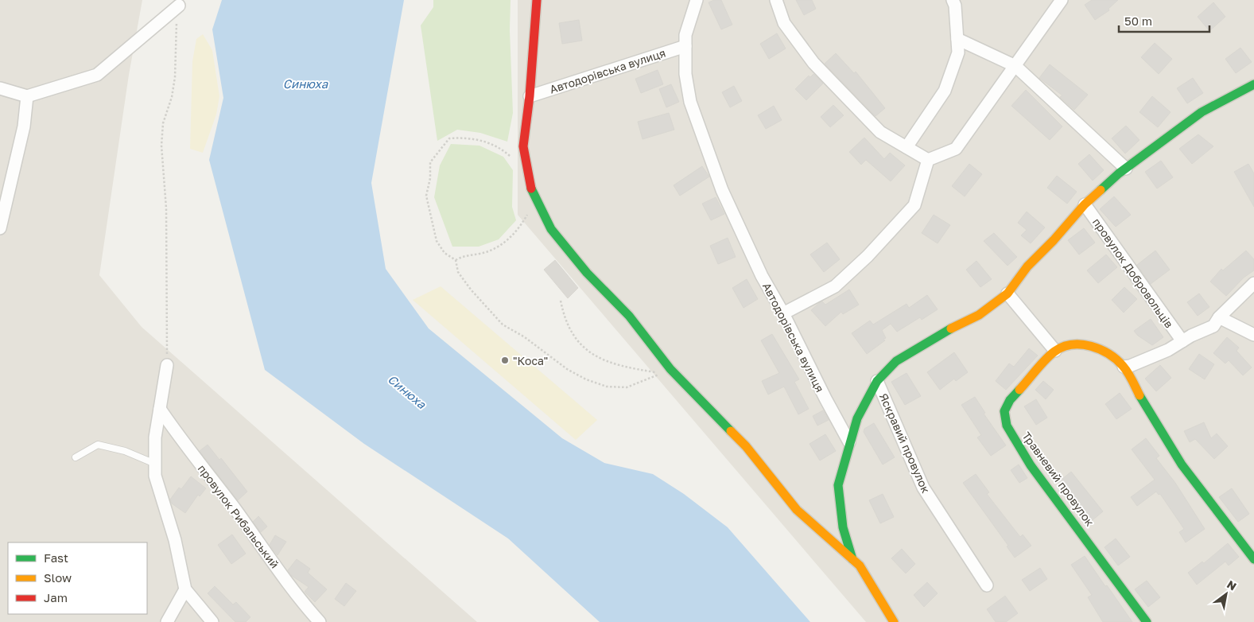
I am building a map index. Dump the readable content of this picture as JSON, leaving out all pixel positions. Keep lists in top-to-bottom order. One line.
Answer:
{"streets":{"street":["Автодорівська вулиця","провулок Добровольців","Яскравий провулок","Травневий провулок","провулок Рибальський"]},"water":["Синюха"],"places":["\"Коса\""],"legend":["Fast","Slow","Jam"],"scale_bar":"50 m","north":"top right"}
